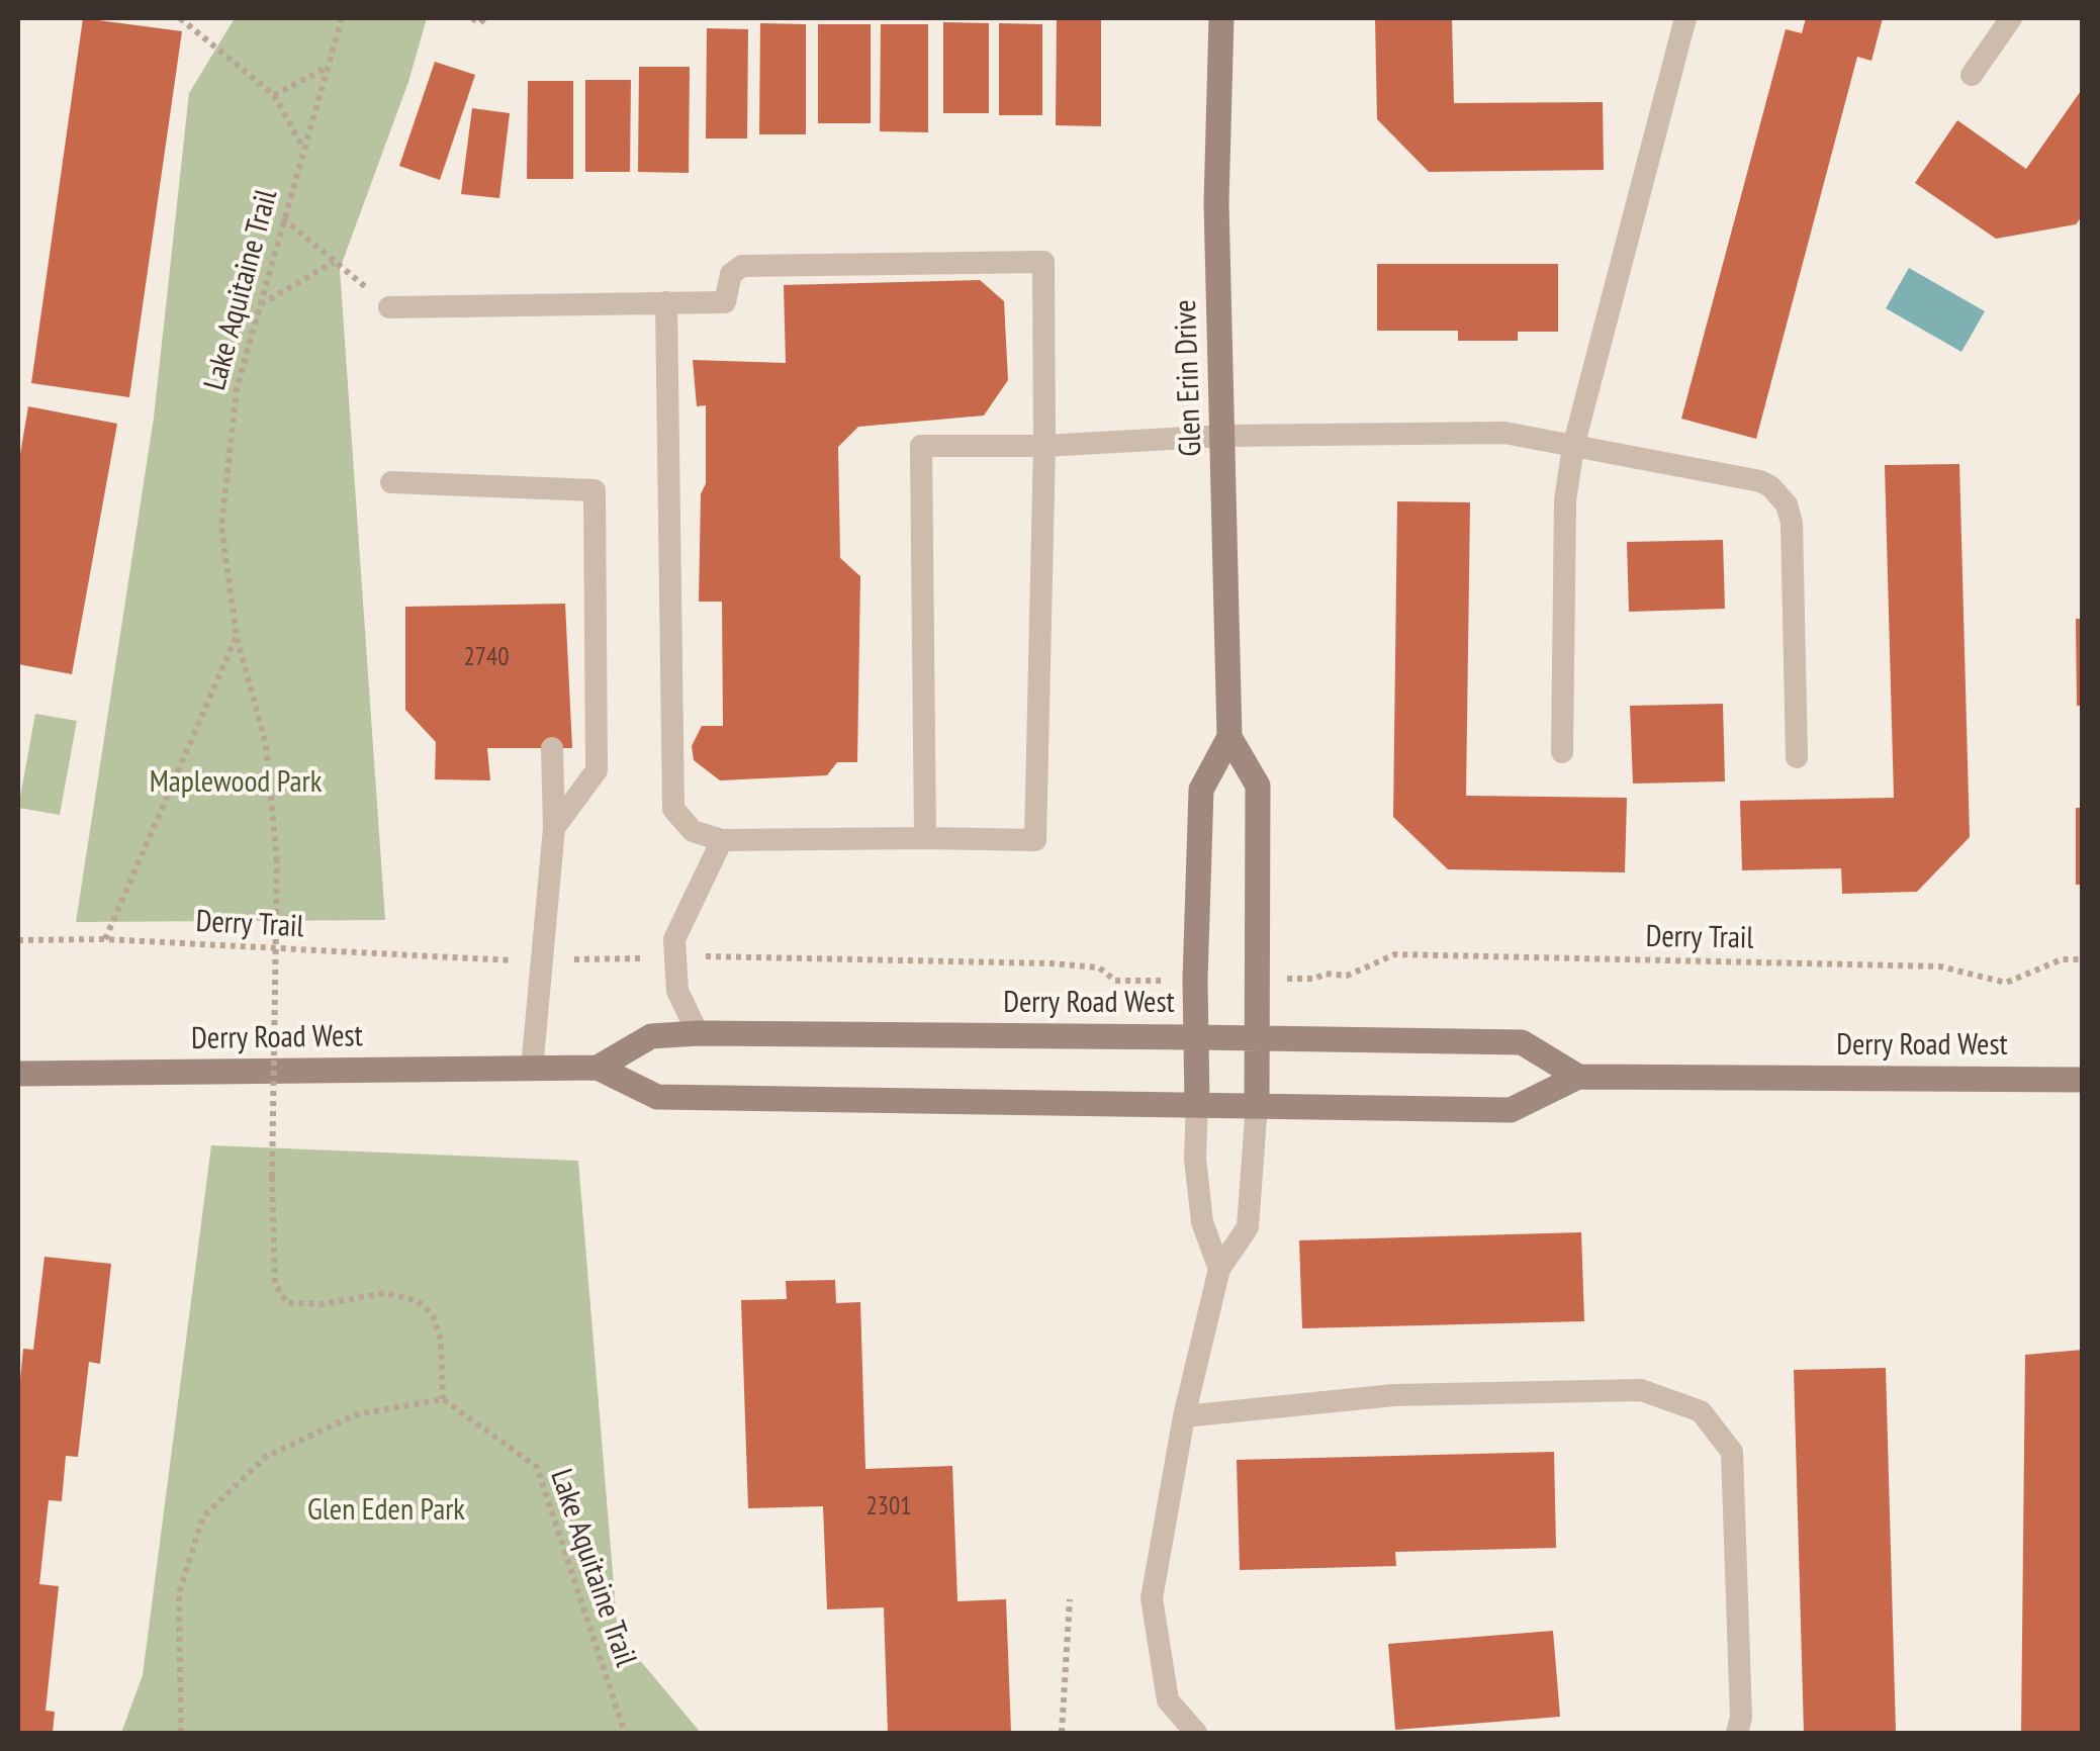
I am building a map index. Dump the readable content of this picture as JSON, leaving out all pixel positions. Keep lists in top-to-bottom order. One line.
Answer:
{"streets":{"main road":["Glen Erin Drive","Derry Road West"],"path":["Lake Aquitaine Trail","Derry Trail"]},"crossings":[["Glen Erin Drive","Derry Road West"]],"parks":["Maplewood Park","Glen Eden Park"],"house_numbers":["2740","2301"]}
